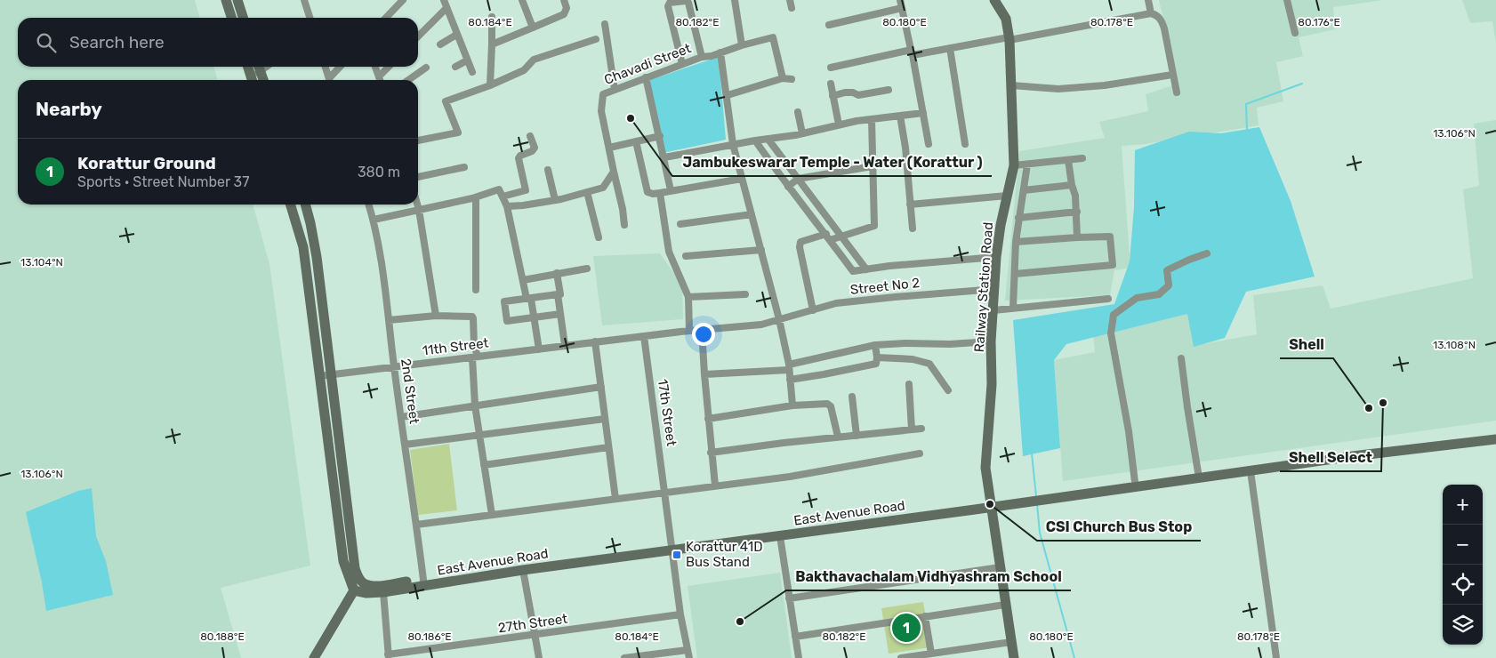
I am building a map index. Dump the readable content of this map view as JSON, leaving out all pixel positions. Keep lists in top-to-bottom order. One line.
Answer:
{"streets":{"main road":["Railway Station Road","East Avenue Road"],"street":["Chavadi Street","Street No 2","11th Street","2nd Street","17th Street","27th Street"]},"crossings":[["Street No 2","Railway Station Road"],["Street No 2","11th Street"],["Railway Station Road","East Avenue Road"],["11th Street","2nd Street"],["11th Street","17th Street"],["11th Street","East Avenue Road"],["2nd Street","East Avenue Road"],["17th Street","East Avenue Road"],["17th Street","27th Street"]],"places":{"other":["Jambukeswarar Temple - Water (Korattur )","Shell Select","Shell","CSI Church Bus Stop","Bakthavachalam Vidhyashram School"],"transit":["Korattur 41D Bus Stand"]},"page":{"search":"Search here","heading":"Nearby","list":[{"mark":"1","name":"Korattur Ground","note":"Sports · Street Number 37","value":"380 m"}],"map_buttons":["+","−"],"pins":"1"},"coordinates":["80.184°E","80.182°E","80.180°E","80.178°E","80.176°E","13.106°N","13.104°N","13.108°N","80.188°E","80.186°E"]}
